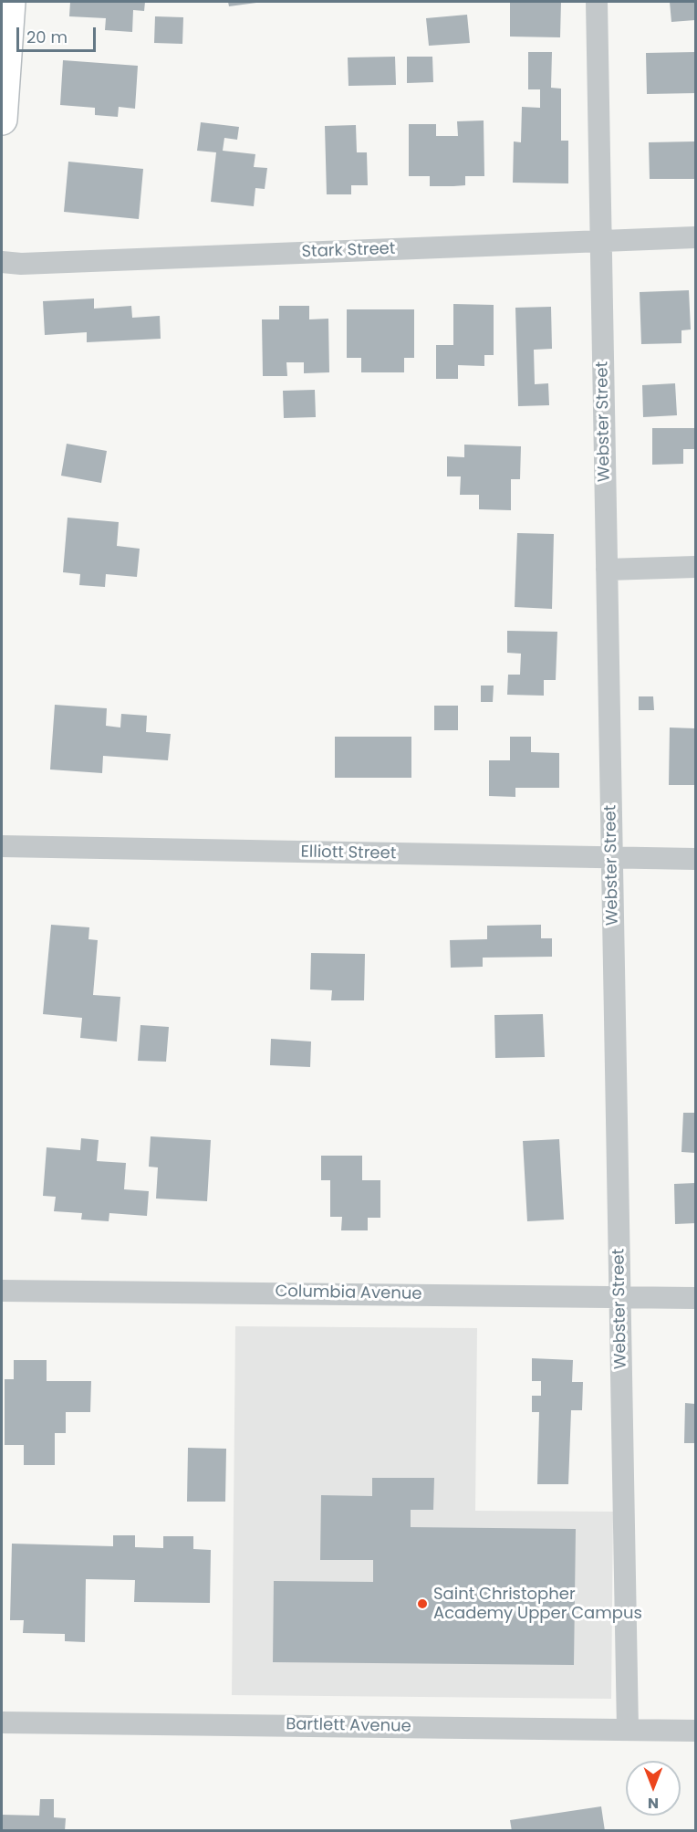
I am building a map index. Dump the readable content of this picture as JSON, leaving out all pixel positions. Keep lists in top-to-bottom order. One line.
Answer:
{"streets":{"street":["Stark Street","Webster Street","Elliott Street","Columbia Avenue","Bartlett Avenue"]},"crossings":[["Stark Street","Webster Street"],["Webster Street","Elliott Street"],["Webster Street","Columbia Avenue"],["Webster Street","Bartlett Avenue"]],"places":["Saint Christopher Academy Upper Campus"],"scale_bar":"20 m","north":"bottom"}
